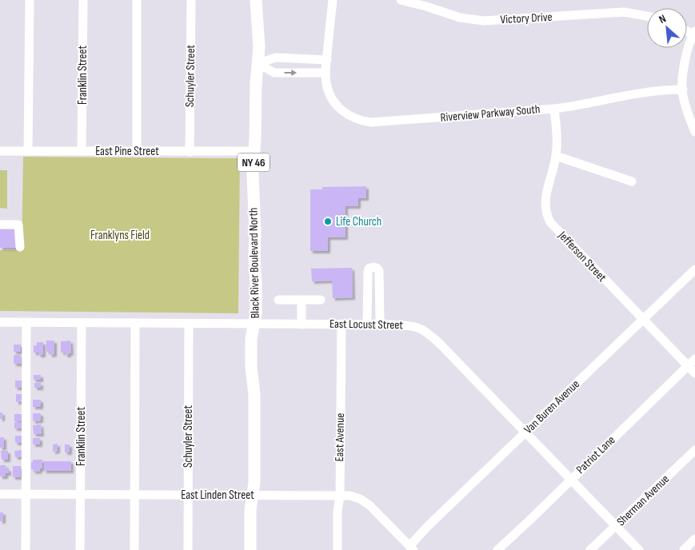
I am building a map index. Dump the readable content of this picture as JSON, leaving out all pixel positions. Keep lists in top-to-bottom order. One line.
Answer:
{"streets":{"main road":["NY 46","Black River Boulevard North"],"street":["Victory Drive","Franklin Street","Schuyler Street","Riverview Parkway South","East Pine Street","Jefferson Street","East Locust Street","Van Buren Avenue","East Avenue","Patriot Lane","East Linden Street","Sherman Avenue"]},"crossings":[["Franklin Street","East Pine Street"],["Franklin Street","East Locust Street"],["Franklin Street","East Linden Street"],["Schuyler Street","East Pine Street"],["Schuyler Street","East Locust Street"],["Schuyler Street","East Linden Street"],["Riverview Parkway South","Jefferson Street"],["East Pine Street","Black River Boulevard North"],["Jefferson Street","Van Buren Avenue"],["Jefferson Street","Patriot Lane"],["Black River Boulevard North","East Locust Street"],["Black River Boulevard North","East Linden Street"],["East Locust Street","Van Buren Avenue"],["East Locust Street","East Avenue"],["East Locust Street","Patriot Lane"],["East Locust Street","Sherman Avenue"],["Van Buren Avenue","East Linden Street"],["East Avenue","East Linden Street"]],"parks":["Franklyns Field"],"places":["Life Church"],"north":"top left"}
